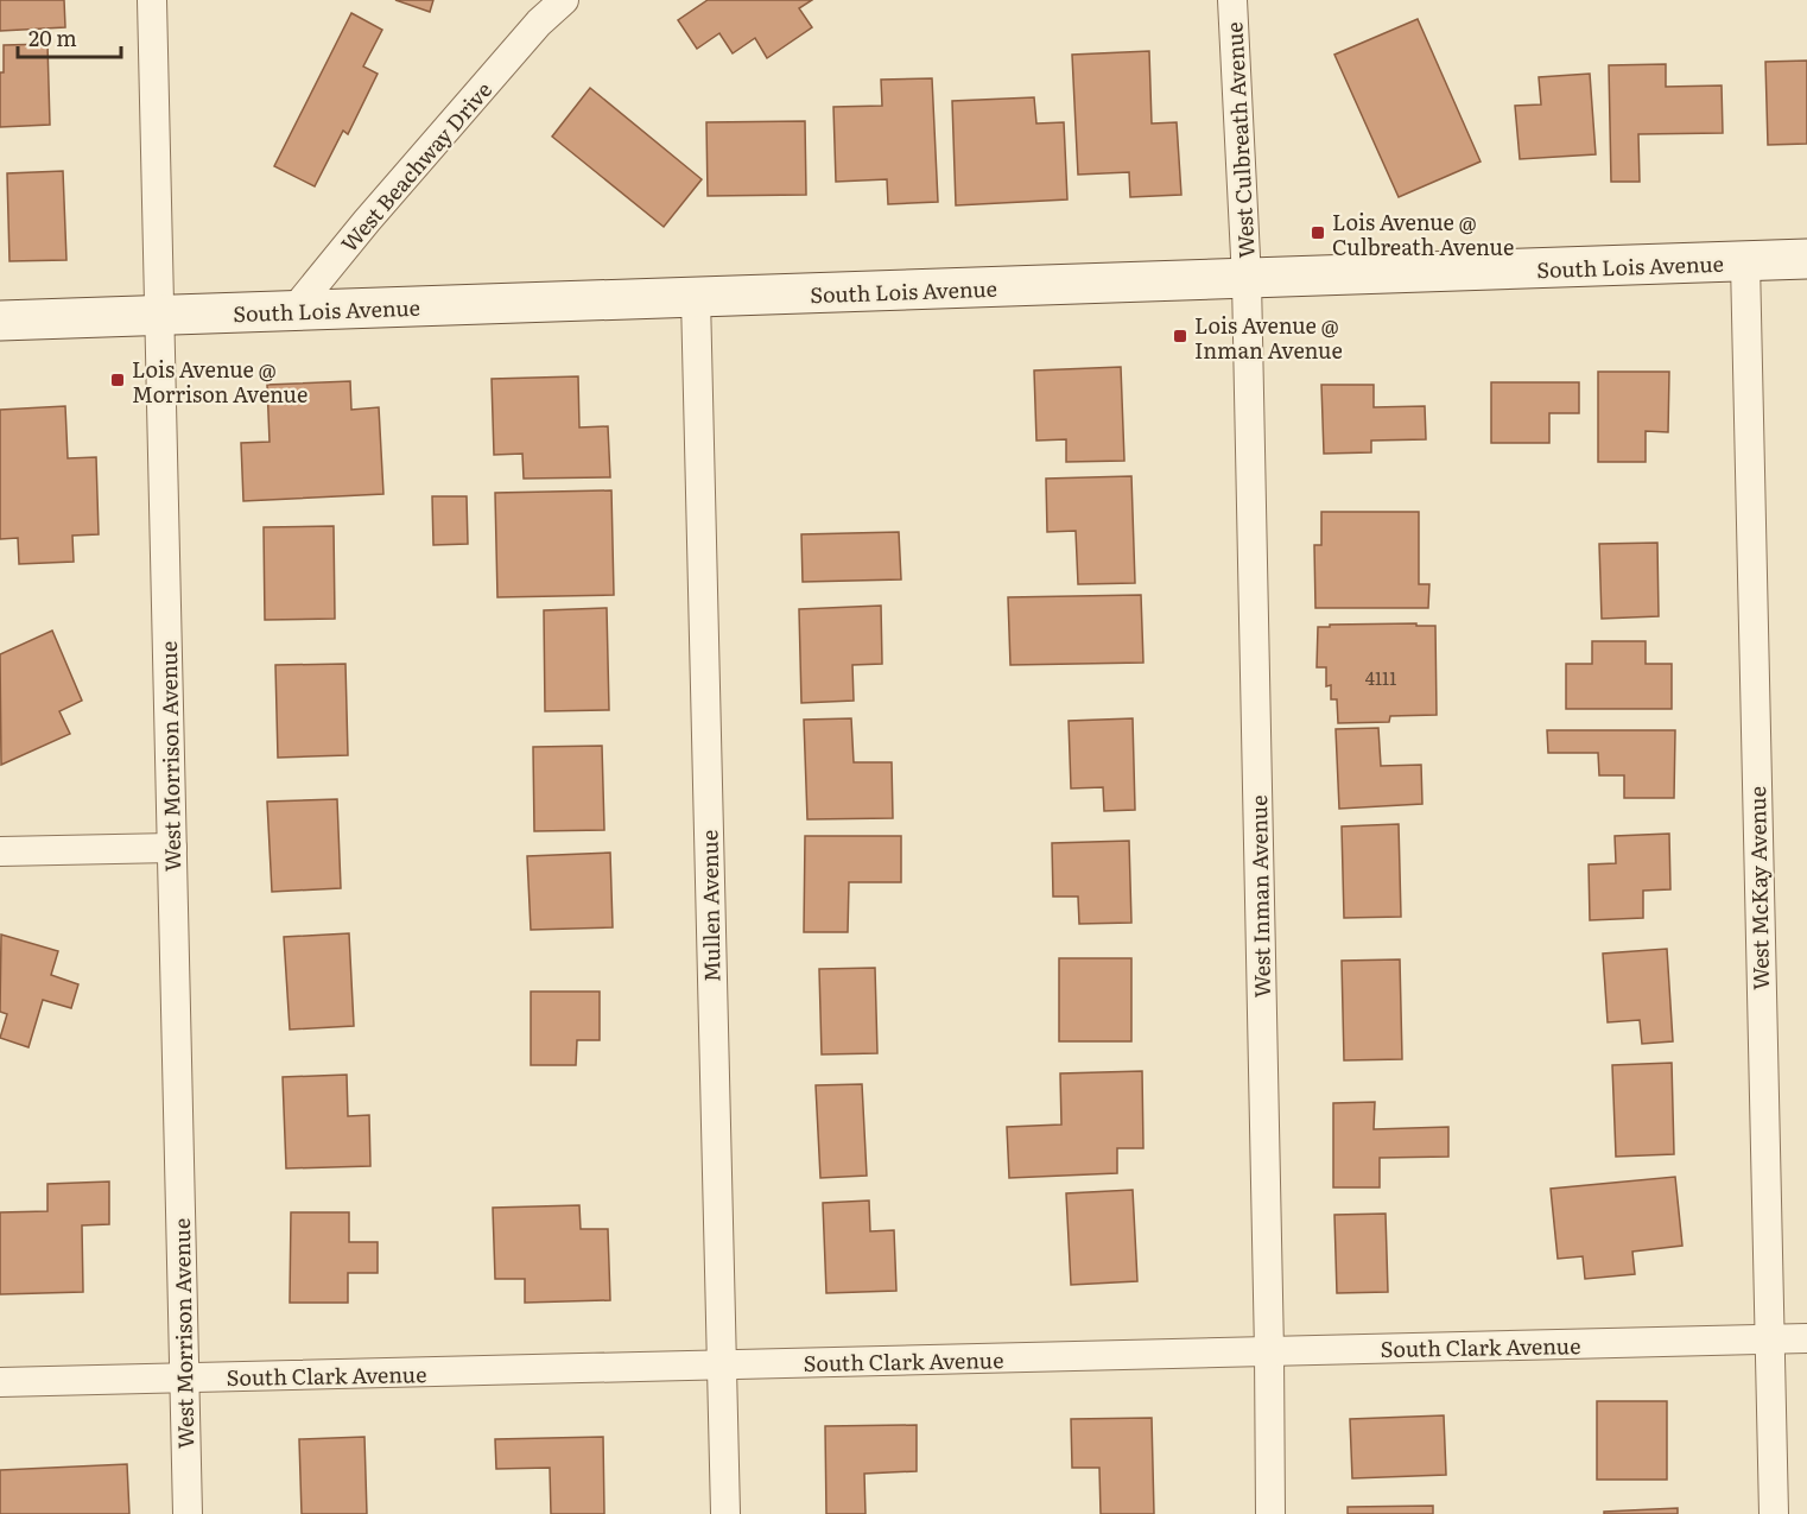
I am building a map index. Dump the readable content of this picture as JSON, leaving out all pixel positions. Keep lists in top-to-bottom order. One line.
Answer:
{"streets":{"street":["West Culbreath Avenue","West Beachway Drive","South Lois Avenue","West Morrison Avenue","West McKay Avenue","West Inman Avenue","Mullen Avenue","South Clark Avenue"]},"crossings":[["West Culbreath Avenue","South Lois Avenue"],["West Culbreath Avenue","West Inman Avenue"],["West Beachway Drive","South Lois Avenue"],["South Lois Avenue","West Morrison Avenue"],["South Lois Avenue","West McKay Avenue"],["South Lois Avenue","West Inman Avenue"],["South Lois Avenue","Mullen Avenue"],["West Morrison Avenue","South Clark Avenue"],["West McKay Avenue","South Clark Avenue"],["West Inman Avenue","South Clark Avenue"],["Mullen Avenue","South Clark Avenue"]],"places":{"transit":["Lois Avenue @ Culbreath Avenue","Lois Avenue @ Inman Avenue","Lois Avenue @ Morrison Avenue"]},"house_numbers":["4111"],"scale_bar":"20 m"}
